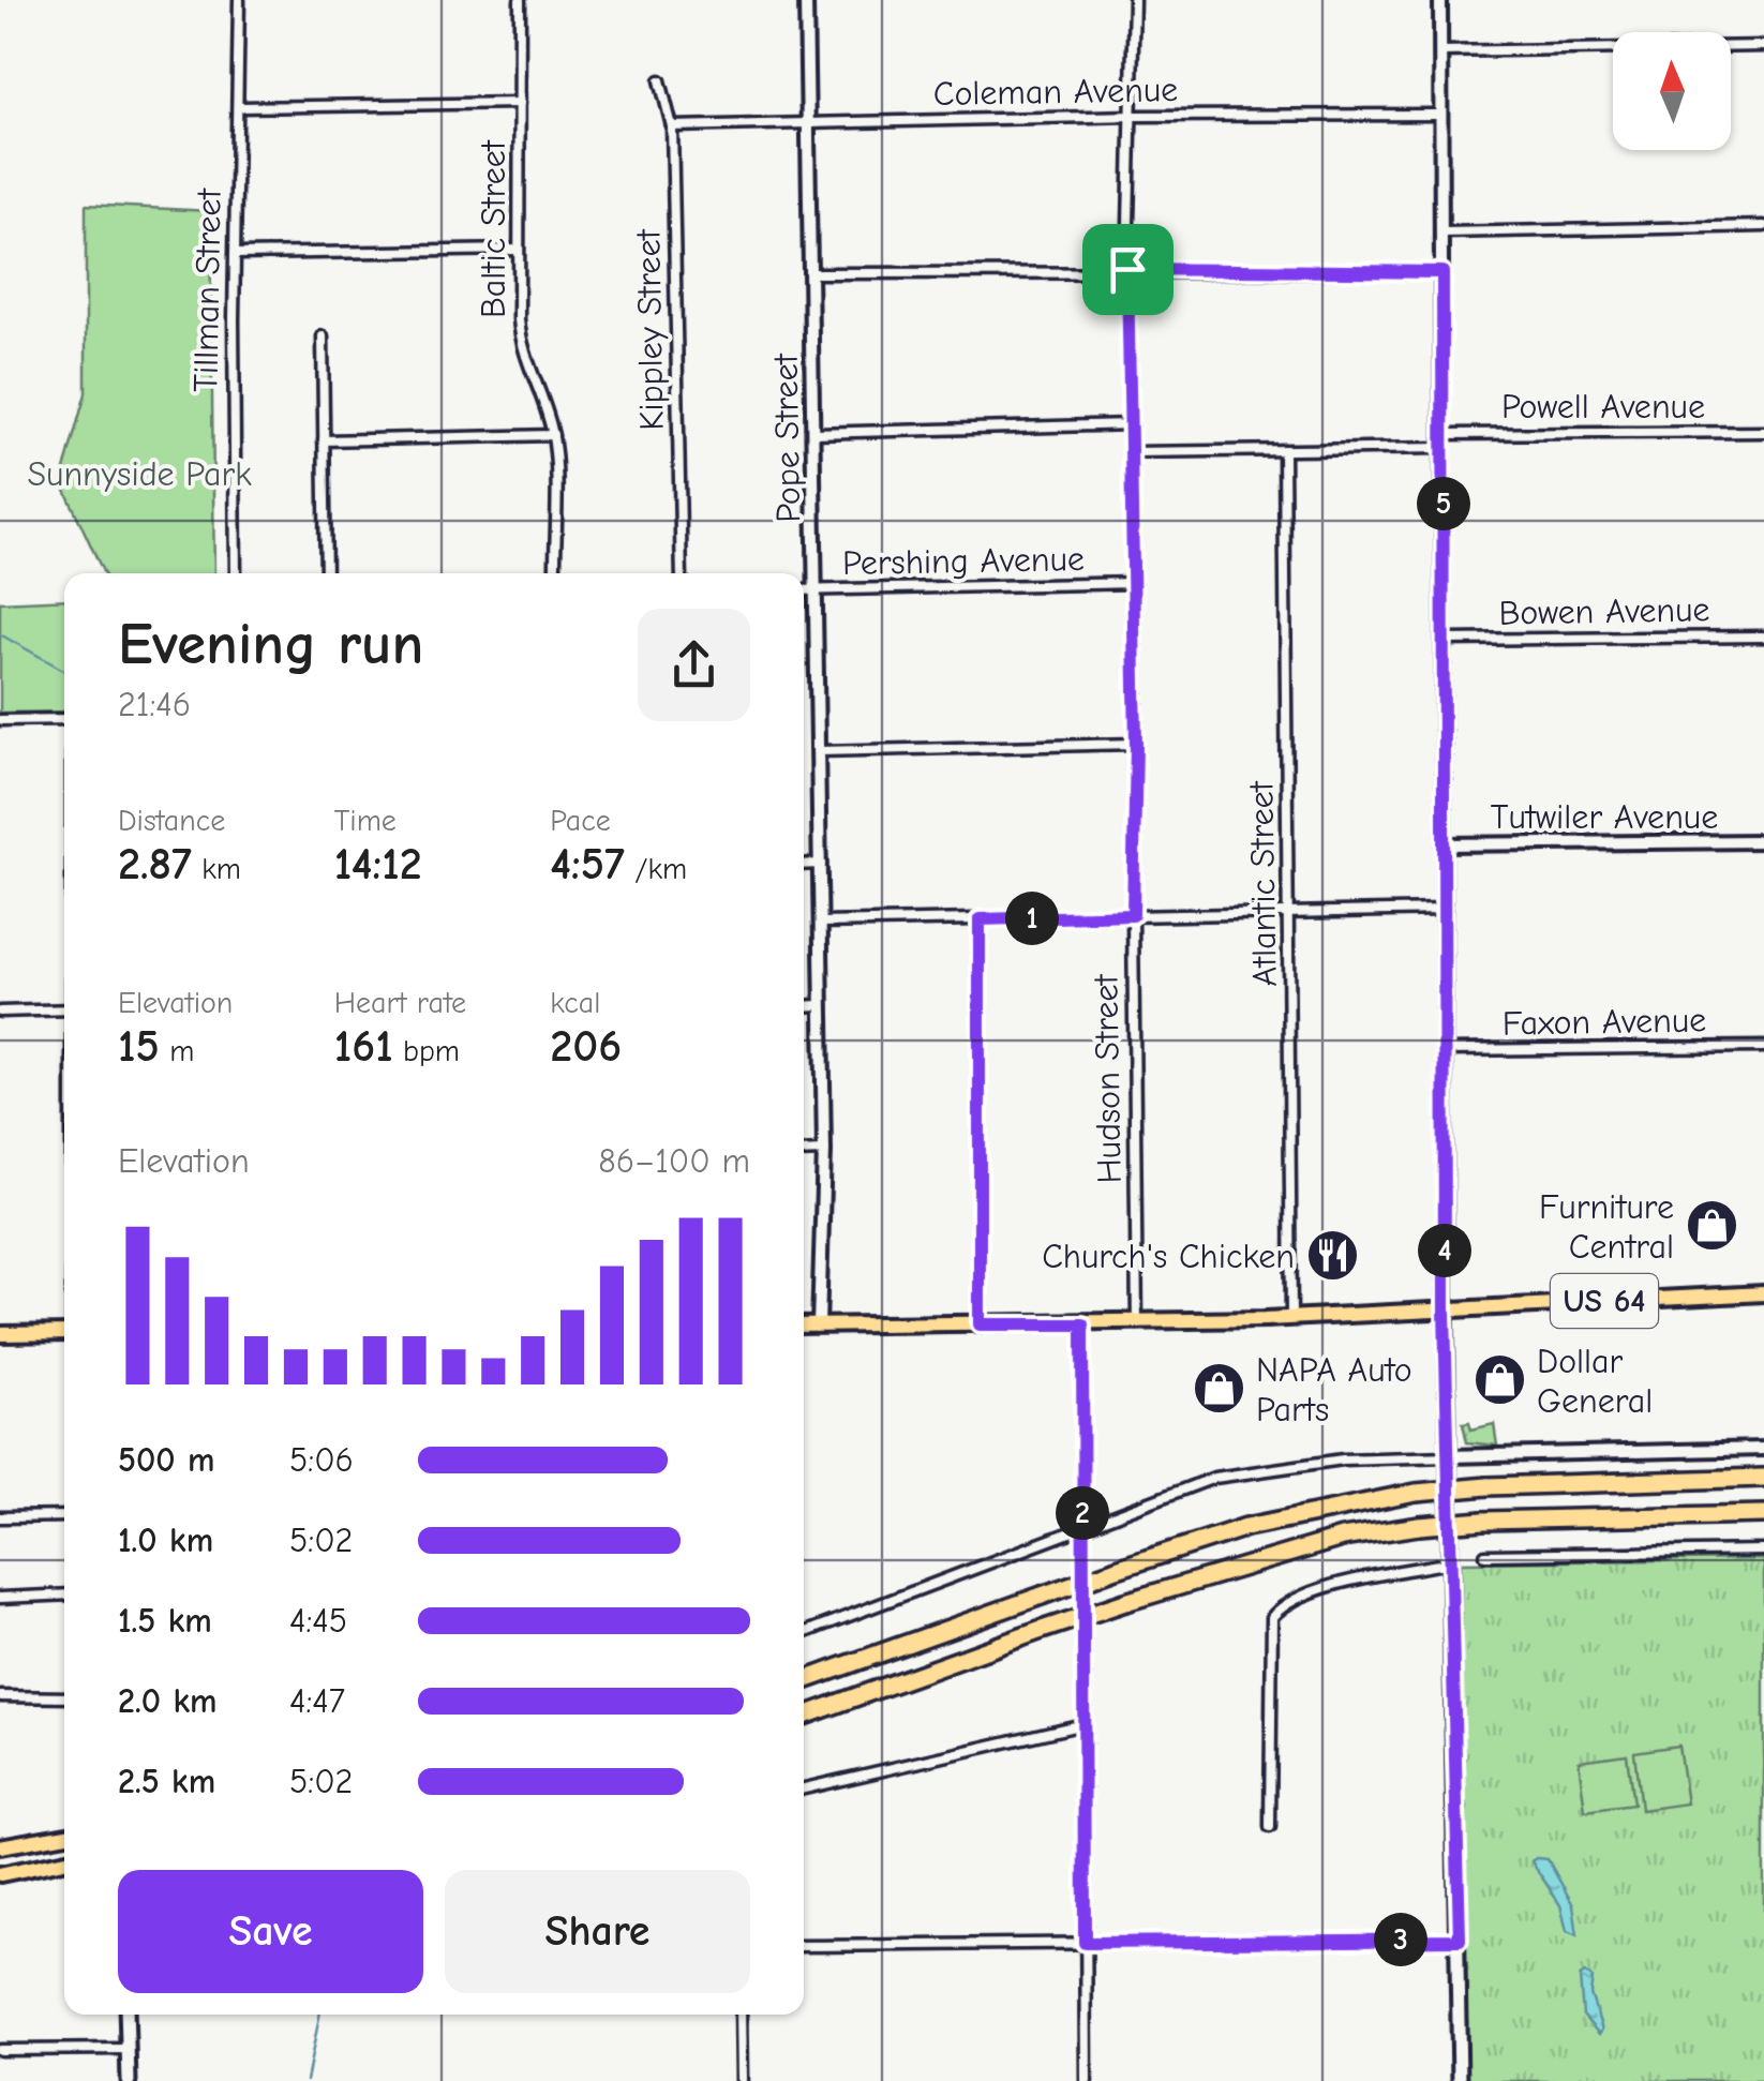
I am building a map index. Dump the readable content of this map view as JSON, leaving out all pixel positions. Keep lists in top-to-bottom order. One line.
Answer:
{"streets":{"main road":["US 64"],"street":["Coleman Avenue","Baltic Street","Tillman Street","Kippley Street","Powell Avenue","Pope Street","Pershing Avenue","Bowen Avenue","Tutwiler Avenue","Atlantic Street","Faxon Avenue","Hudson Street"]},"crossings":[["Coleman Avenue","Kippley Street"],["Coleman Avenue","Pope Street"],["Coleman Avenue","Hudson Street"],["Pope Street","Pershing Avenue"],["Pope Street","US 64"],["Pershing Avenue","Hudson Street"],["Atlantic Street","US 64"],["Hudson Street","US 64"]],"parks":["Sunnyside Park"],"places":{"shop":["Furniture Central","Dollar General","NAPA Auto Parts"],"restaurant":["Church's Chicken"]},"north":"top","page":{"pins":["5","1","4","2","3"],"heading":["Evening run","21:46"],"stats":[["Distance","2.87 km"],["Time","14:12"],["Pace","4:57 /km"],["Elevation","15 m"],["Heart rate","161 bpm"],["kcal","206"]],"chart":["Elevation","86–100 m"],"list":[{"name":"500 m","note":"5:06"},{"name":"1.0 km","note":"5:02"},{"name":"1.5 km","note":"4:45"},{"name":"2.0 km","note":"4:47"},{"name":"2.5 km","note":"5:02"}],"buttons":["Save","Share"]}}
